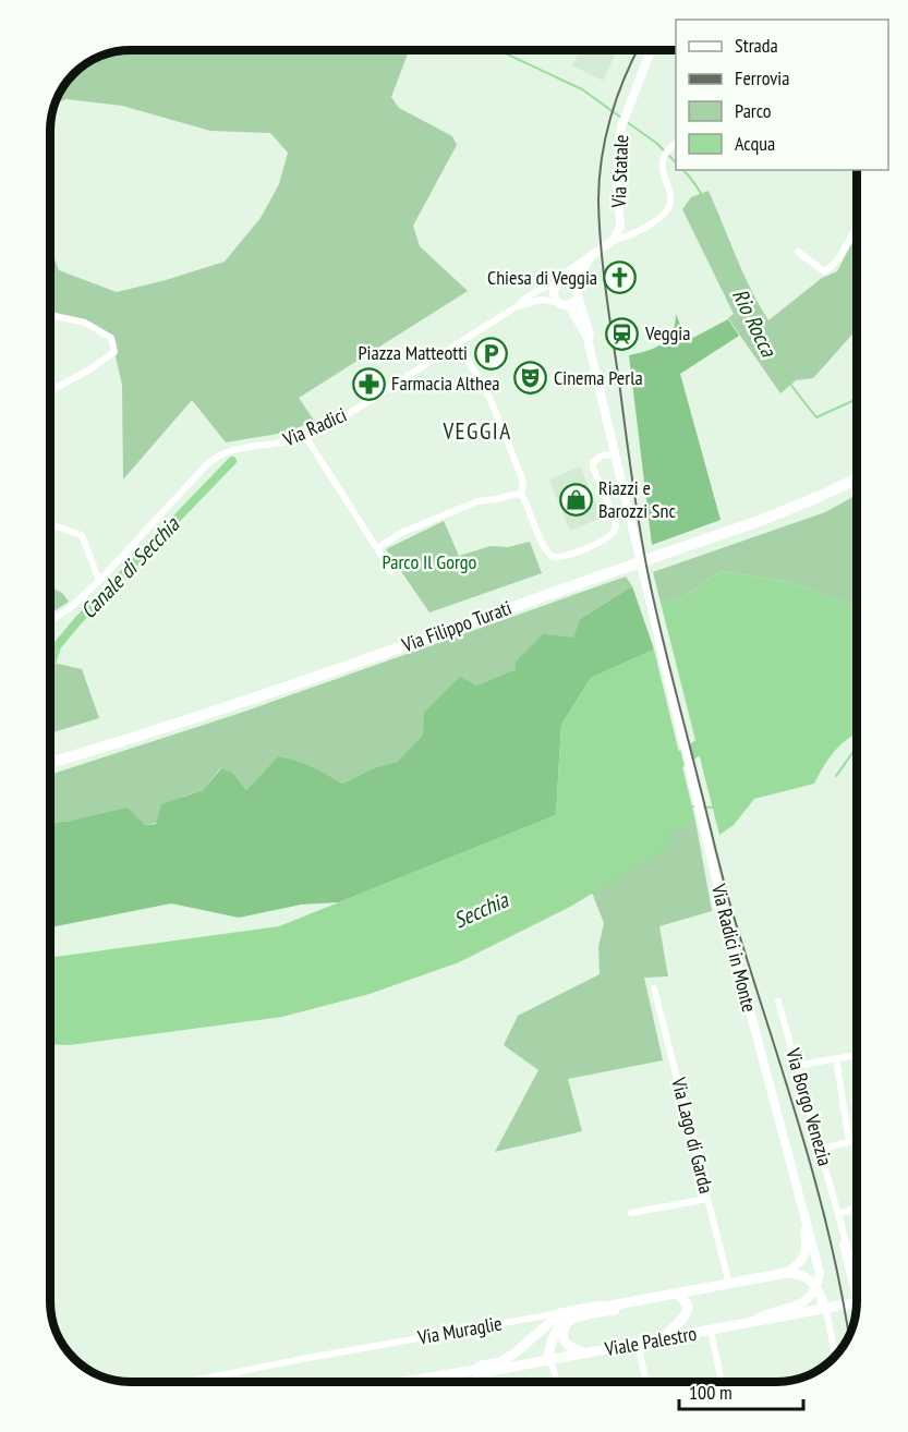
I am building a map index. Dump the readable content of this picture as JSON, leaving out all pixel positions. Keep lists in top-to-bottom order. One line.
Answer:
{"streets":{"main road":["Via Filippo Turati","Via Radici in Monte","Via Muraglie","Viale Palestro"],"street":["Via Statale","Via Radici","Via Borgo Venezia","Via Lago di Garda"]},"crossings":[["Via Radici in Monte","Viale Palestro"],["Via Borgo Venezia","Viale Palestro"],["Via Lago di Garda","Via Muraglie"],["Via Muraglie","Viale Palestro"]],"districts":["VEGGIA"],"water":["Rio Rocca","Canale di Secchia","Secchia"],"parks":["Parco Il Gorgo"],"places":{"church":["Chiesa di Veggia"],"station":["Veggia"],"parking":["Piazza Matteotti"],"theatre":["Cinema Perla"],"pharmacy":["Farmacia Althea"],"shop":["Riazzi e Barozzi Snc"]},"legend":["Strada","Ferrovia","Parco","Acqua"],"scale_bar":"100 m"}
